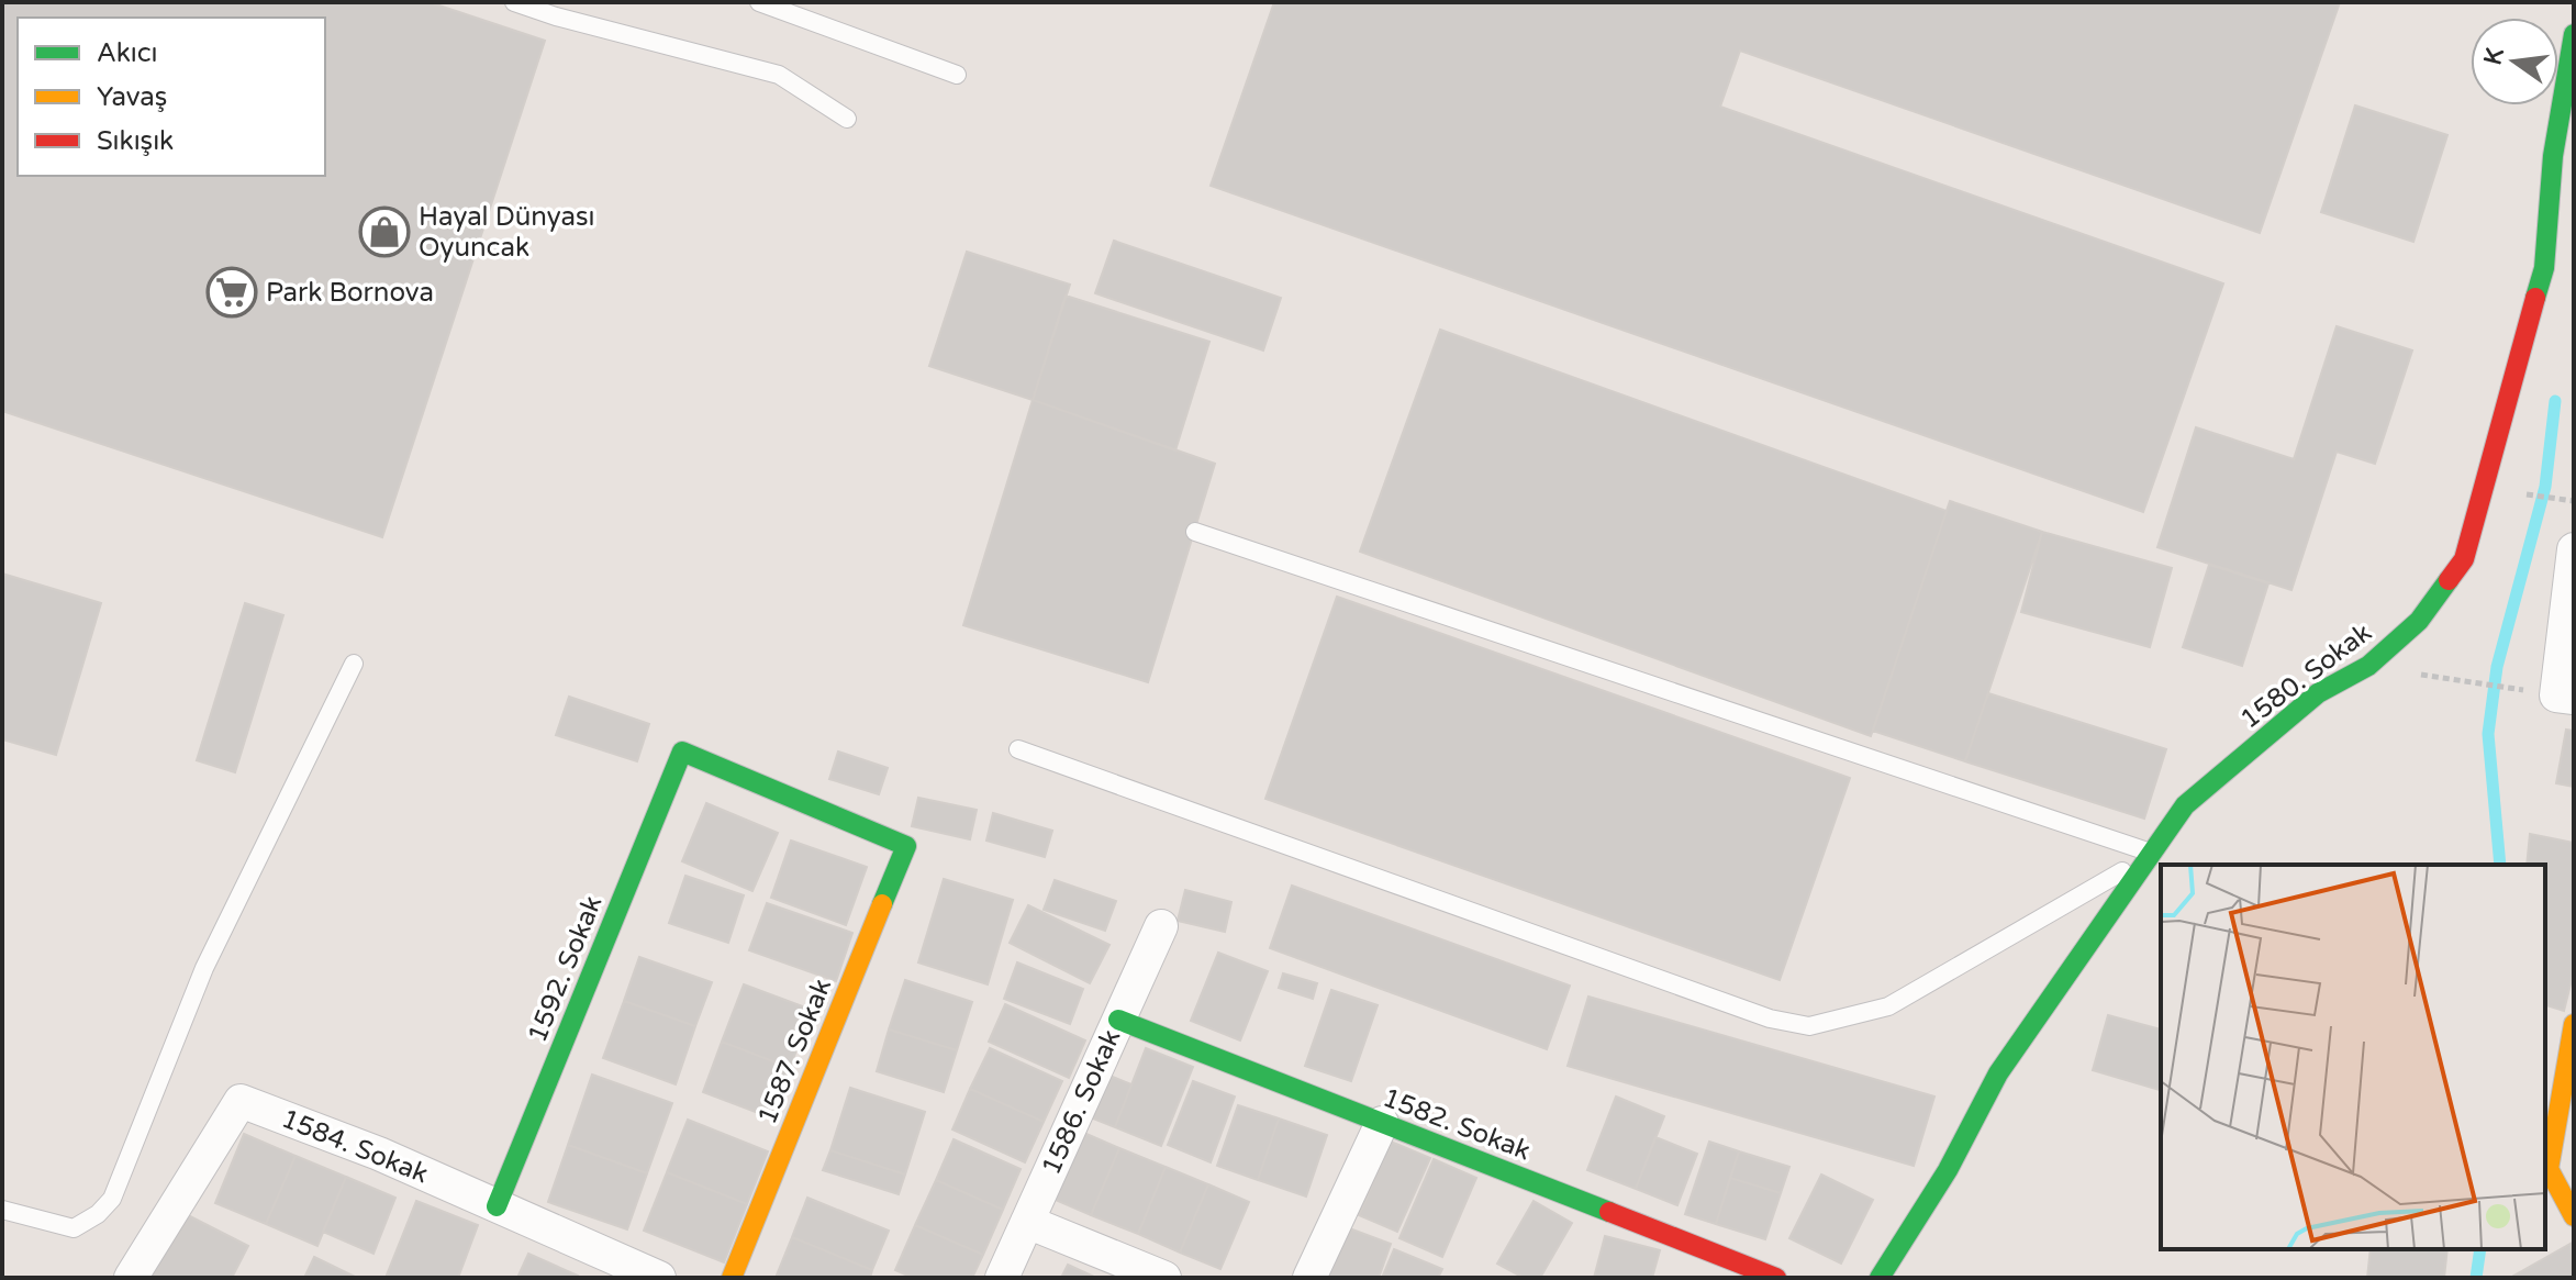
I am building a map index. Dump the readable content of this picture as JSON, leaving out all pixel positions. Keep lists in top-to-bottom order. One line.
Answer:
{"streets":{"street":["1580. Sokak","1592. Sokak","1587. Sokak","1586. Sokak","1582. Sokak","1584. Sokak"]},"crossings":[["1592. Sokak","1587. Sokak"],["1592. Sokak","1584. Sokak"],["1586. Sokak","1582. Sokak"]],"places":{"shop":["Hayal Dünyası Oyuncak"],"supermarket":["Park Bornova"]},"legend":["Akıcı","Yavaş","Sıkışık"],"north":"left"}
